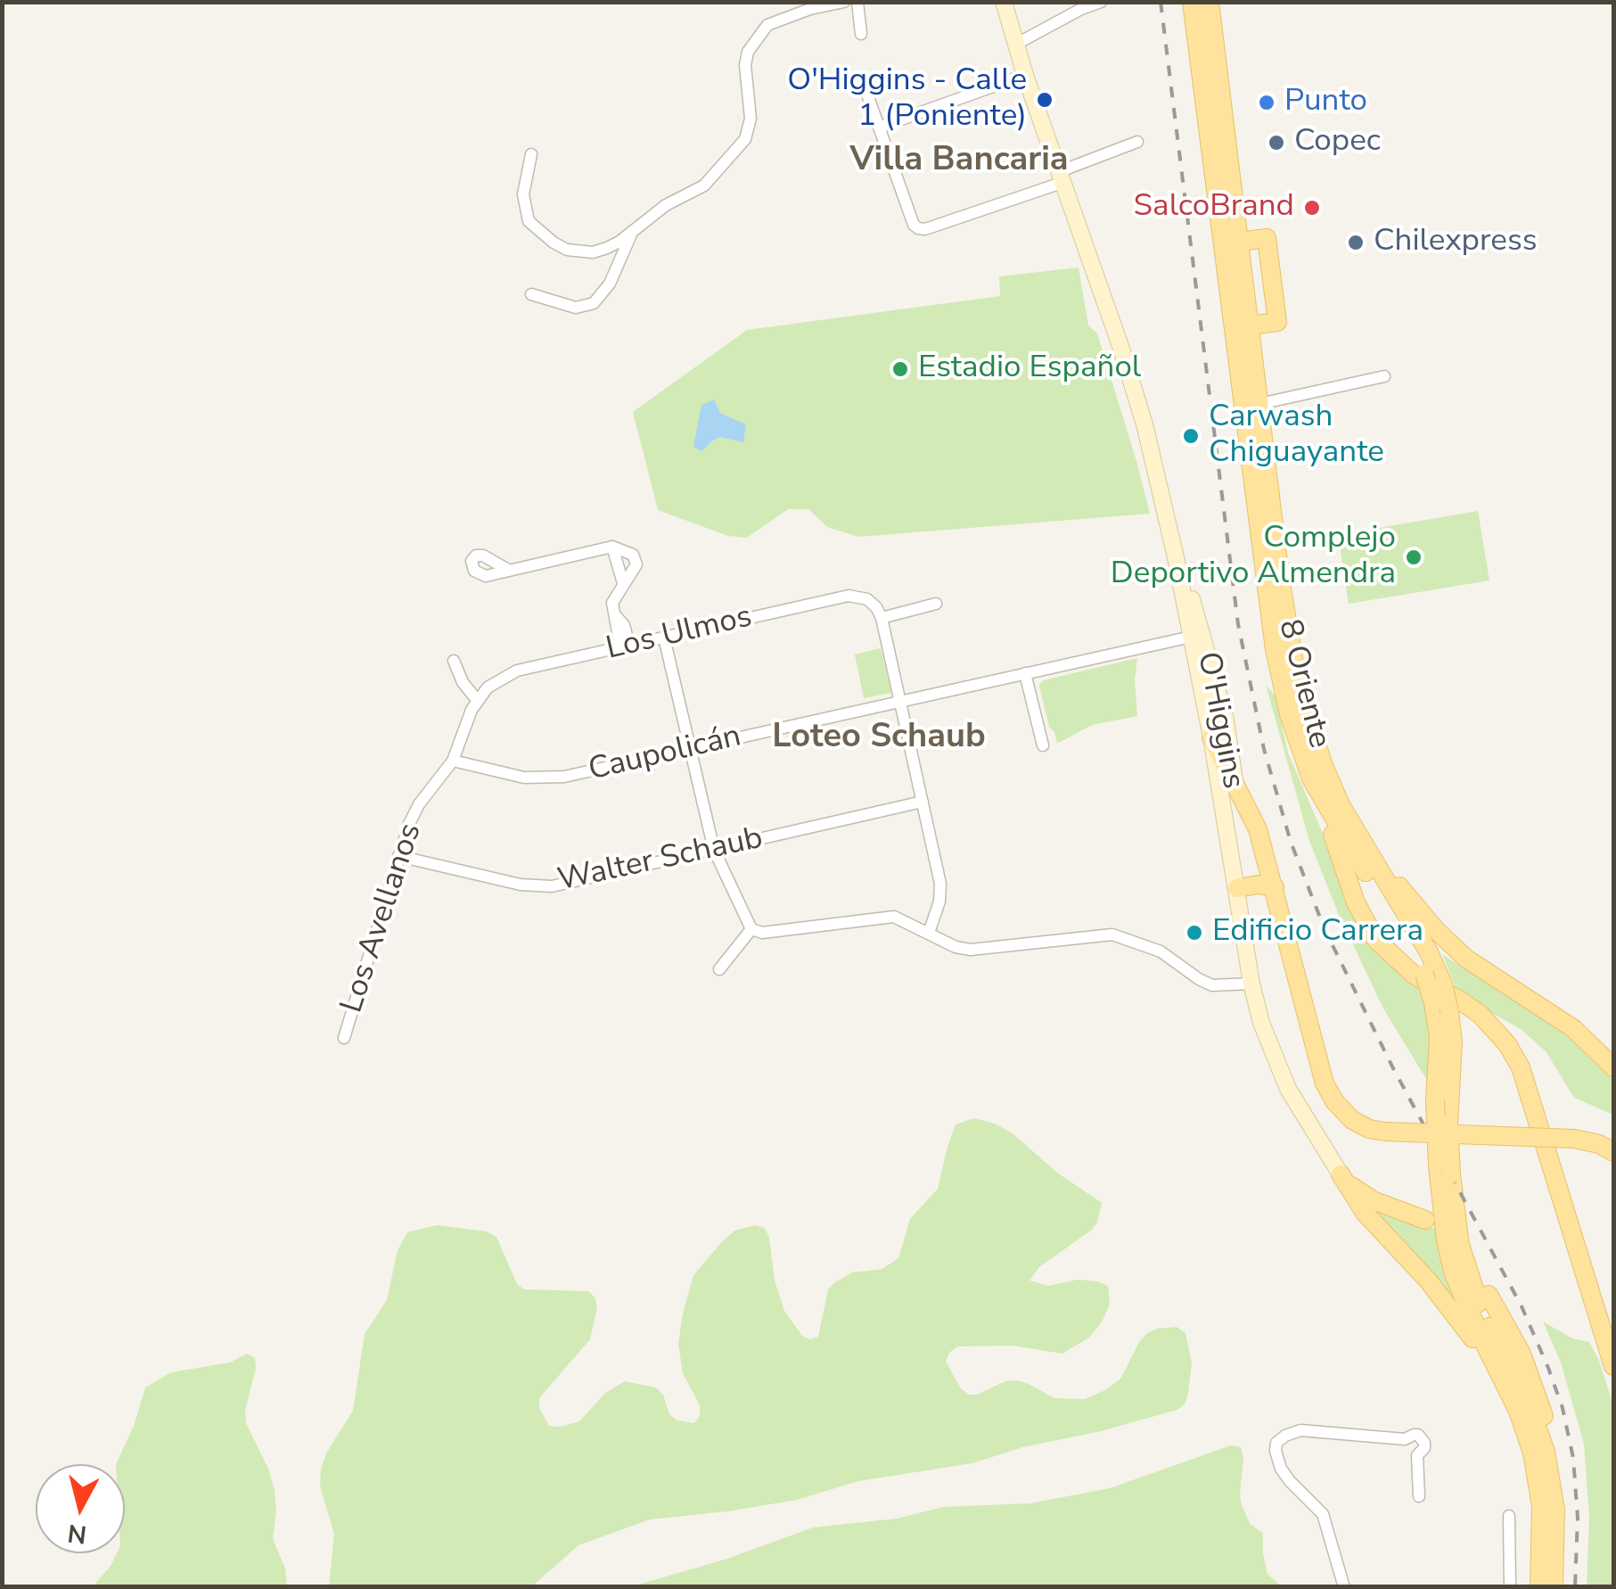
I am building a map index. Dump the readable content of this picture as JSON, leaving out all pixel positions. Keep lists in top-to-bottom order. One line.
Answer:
{"streets":{"main road":["8 Oriente","O'Higgins"],"street":["Los Ulmos","Caupolicán","Walter Schaub","Los Avellanos"]},"crossings":[["Los Ulmos","Los Avellanos"],["O'Higgins","Caupolicán"],["Caupolicán","Los Avellanos"],["Walter Schaub","Los Avellanos"]],"districts":["Villa Bancaria","Loteo Schaub"],"places":["O'Higgins - Calle 1 (Poniente)","Punto","Copec","SalcoBrand","Chilexpress","Estadio Español","Carwash Chiguayante","Complejo Deportivo Almendra","Edificio Carrera"],"north":"bottom"}
